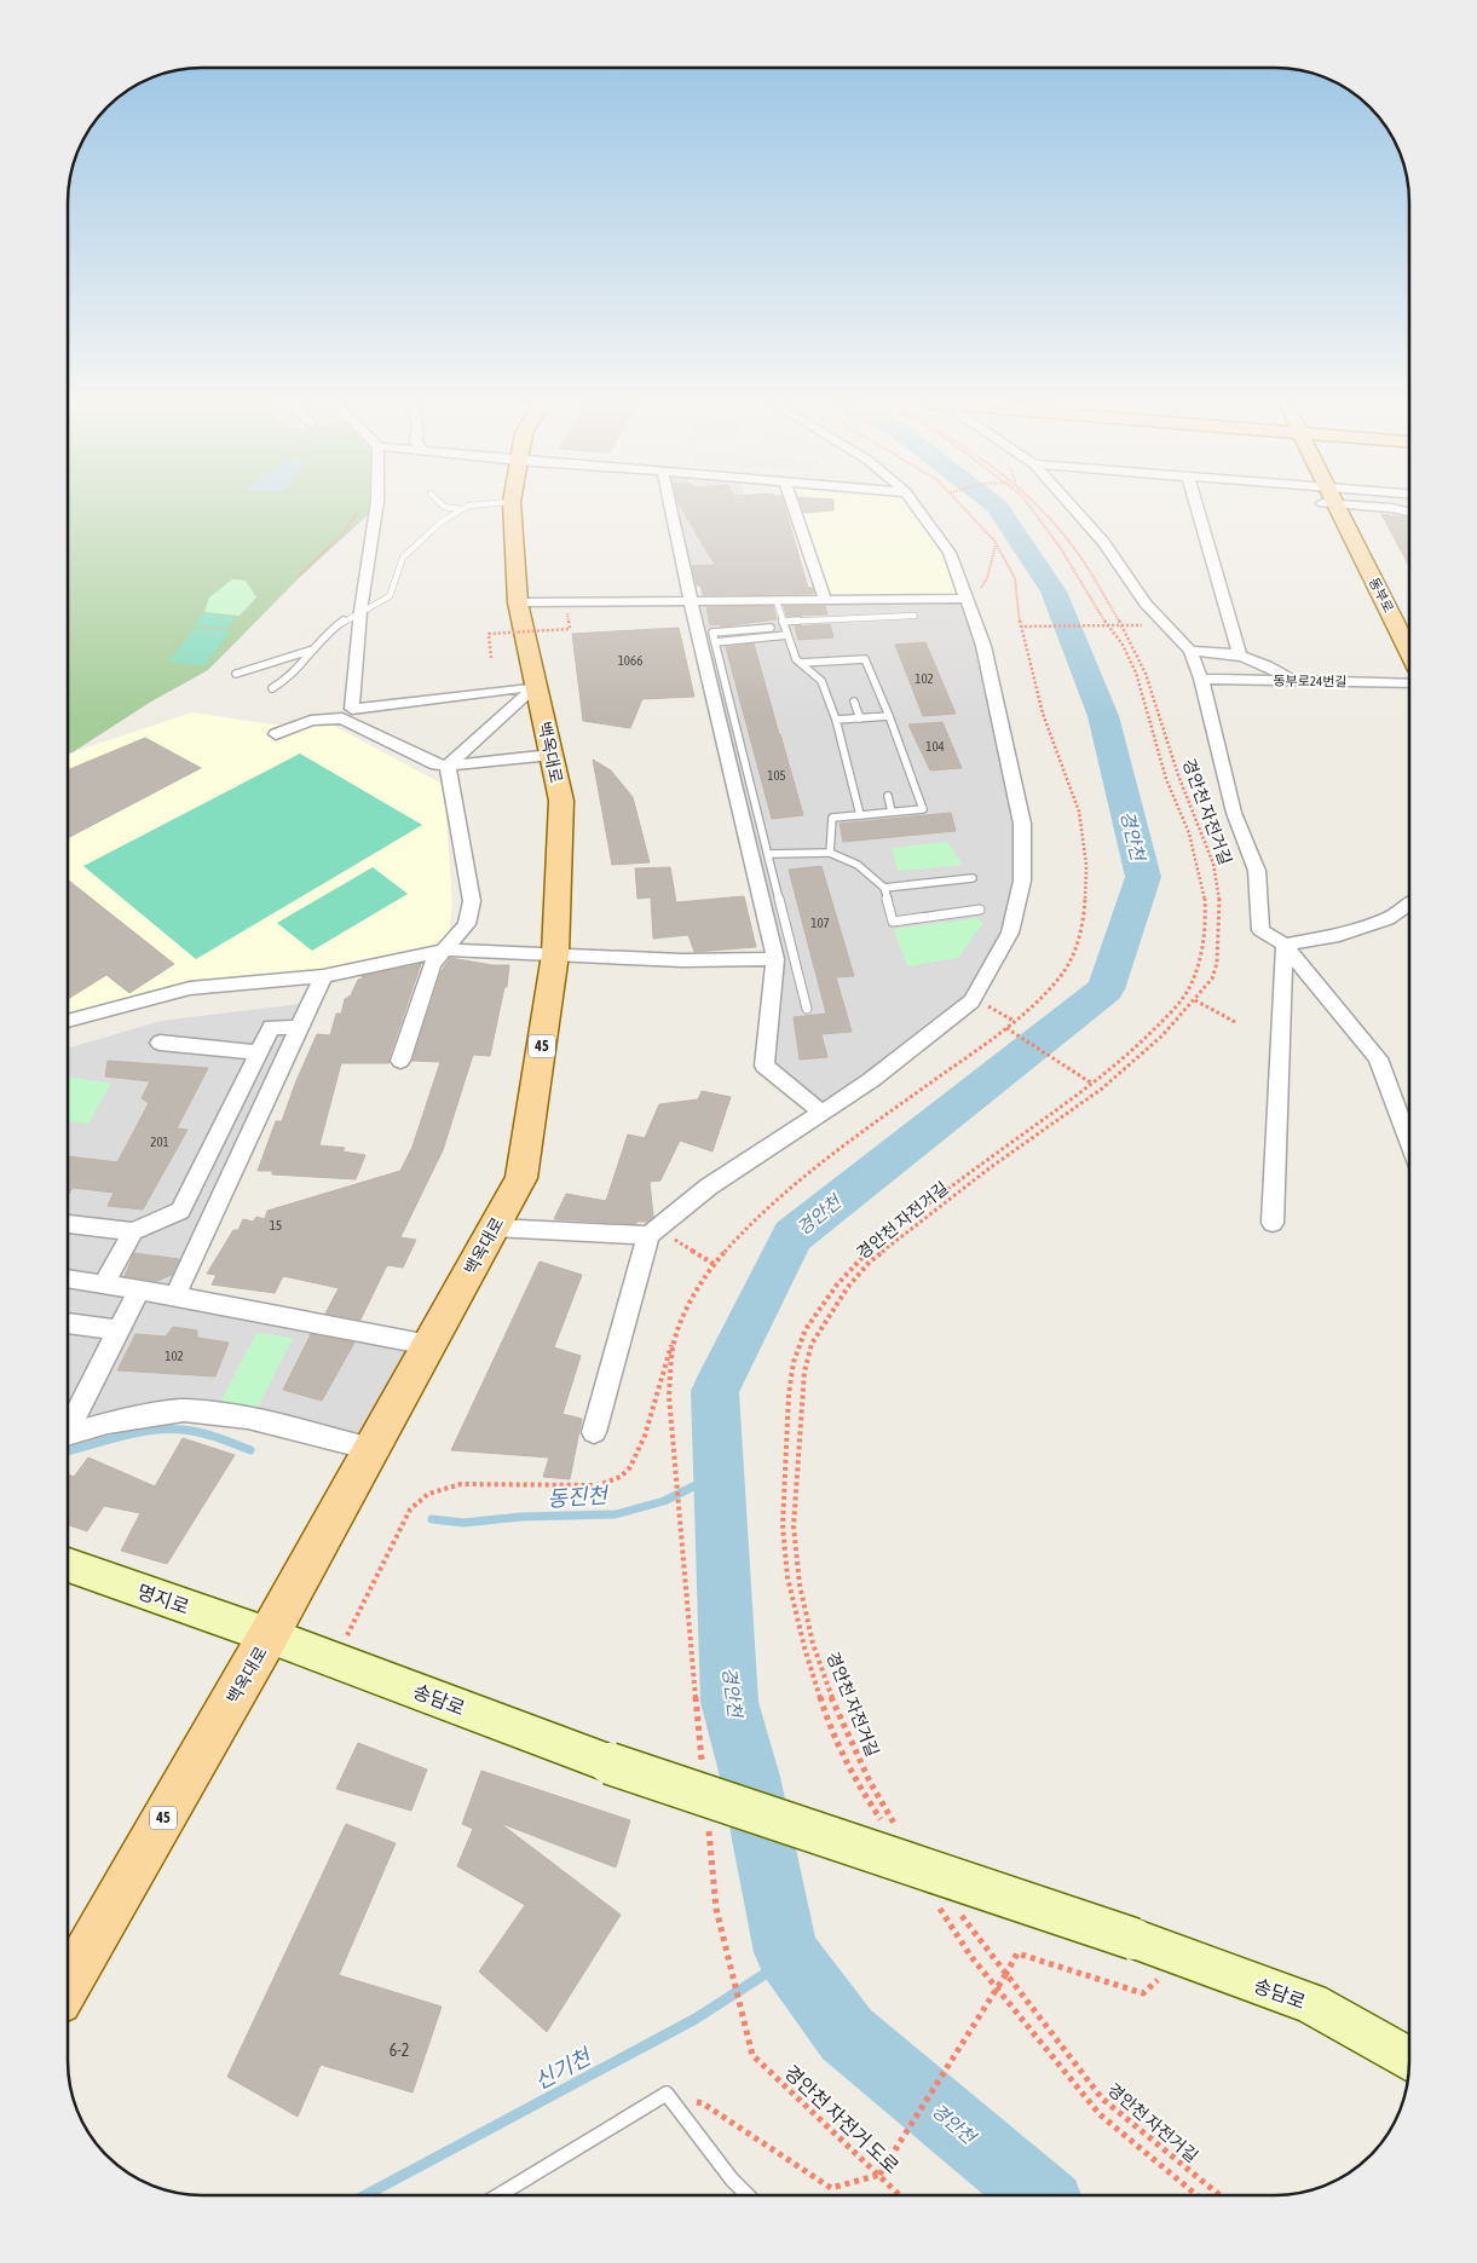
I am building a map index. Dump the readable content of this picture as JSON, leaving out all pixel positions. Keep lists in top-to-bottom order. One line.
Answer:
{"streets":{"main road":["동부로","백옥대로","45"],"street":["동부로24번길","명지로","송담로"],"path":["경안천 자전거길","경안천 자전거 도로"]},"crossings":[["백옥대로","명지로"],["백옥대로","송담로"],["명지로","송담로"]],"water":["경안천","동진천","신기천"],"house_numbers":["1066","102","104","105","107","201","15","102","6-2"]}
